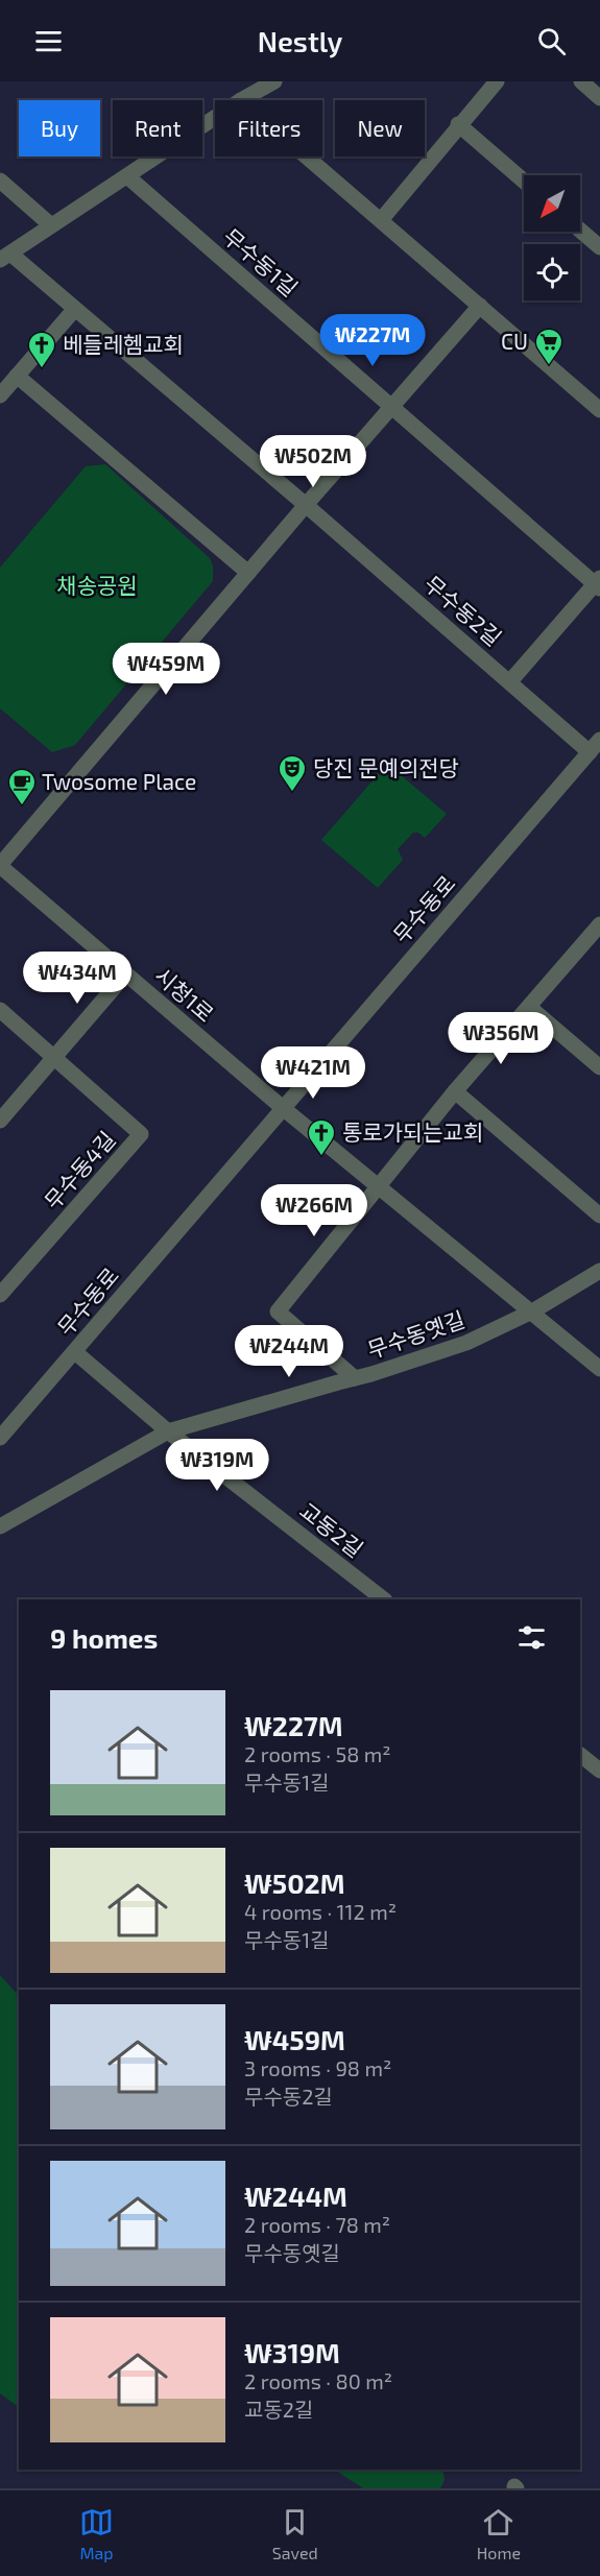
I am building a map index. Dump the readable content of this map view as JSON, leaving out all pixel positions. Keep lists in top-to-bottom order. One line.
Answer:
{"streets":{"street":["무수동1길","무수동2길","무수동로","시청1로","무수동4길","무수동옛길","교동2길"]},"crossings":[["무수동1길","무수동2길"],["무수동2길","무수동로"],["무수동로","시청1로"],["무수동로","교동2길"],["무수동옛길","교동2길"]],"parks":["채송공원"],"places":{"supermarket":["CU"],"church":["베들레헴교회","통로가되는교회"],"theatre":["당진 문예의전당"],"cafe":["Twosome Place"]},"north":"bottom left","page":{"header":"Nestly","chip":["Buy","Rent","Filters","New"],"price":["₩227M","₩502M","₩459M","₩434M","₩356M","₩421M","₩266M","₩244M","₩319M"],"heading":"9 homes","list":[{"name":"₩227M","note":"2 rooms · 58 m² · 무수동1길"},{"name":"₩502M","note":"4 rooms · 112 m² · 무수동1길"},{"name":"₩459M","note":"3 rooms · 98 m² · 무수동2길"},{"name":"₩244M","note":"2 rooms · 78 m² · 무수동옛길"},{"name":"₩319M","note":"2 rooms · 80 m² · 교동2길"}],"tabs":["Map","Saved","Home"]}}
